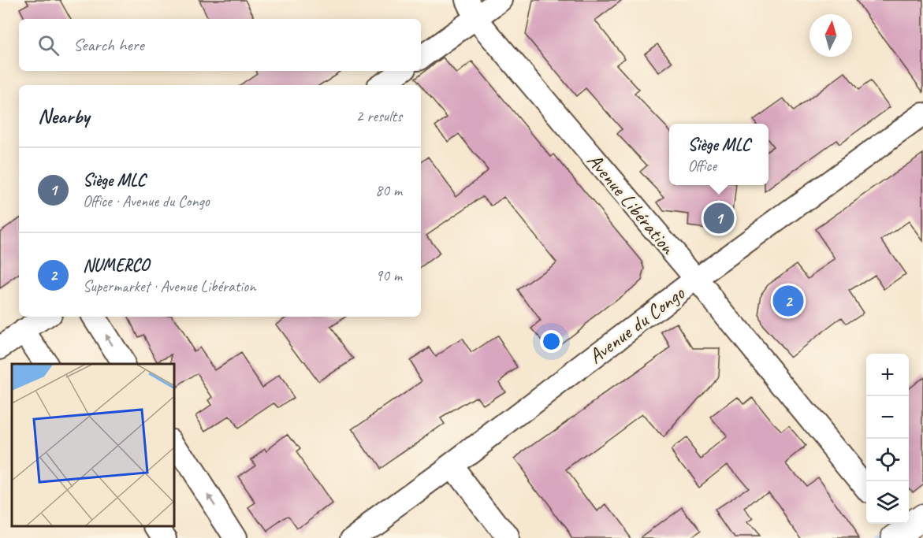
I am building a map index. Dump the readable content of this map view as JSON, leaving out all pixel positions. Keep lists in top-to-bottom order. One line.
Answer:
{"streets":{"street":["Avenue Libération","Avenue du Congo"]},"crossings":[["Avenue Libération","Avenue du Congo"]],"north":"top","page":{"search":"Search here","heading":["Nearby","2 results"],"popup":["Siège MLC","Office"],"list":[{"mark":"1","name":"Siège MLC","note":"Office · Avenue du Congo","value":"80 m"},{"mark":"2","name":"NUMERCO","note":"Supermarket · Avenue Libération","value":"90 m"}],"pins":["1","2"],"map_buttons":["+","−"]}}
